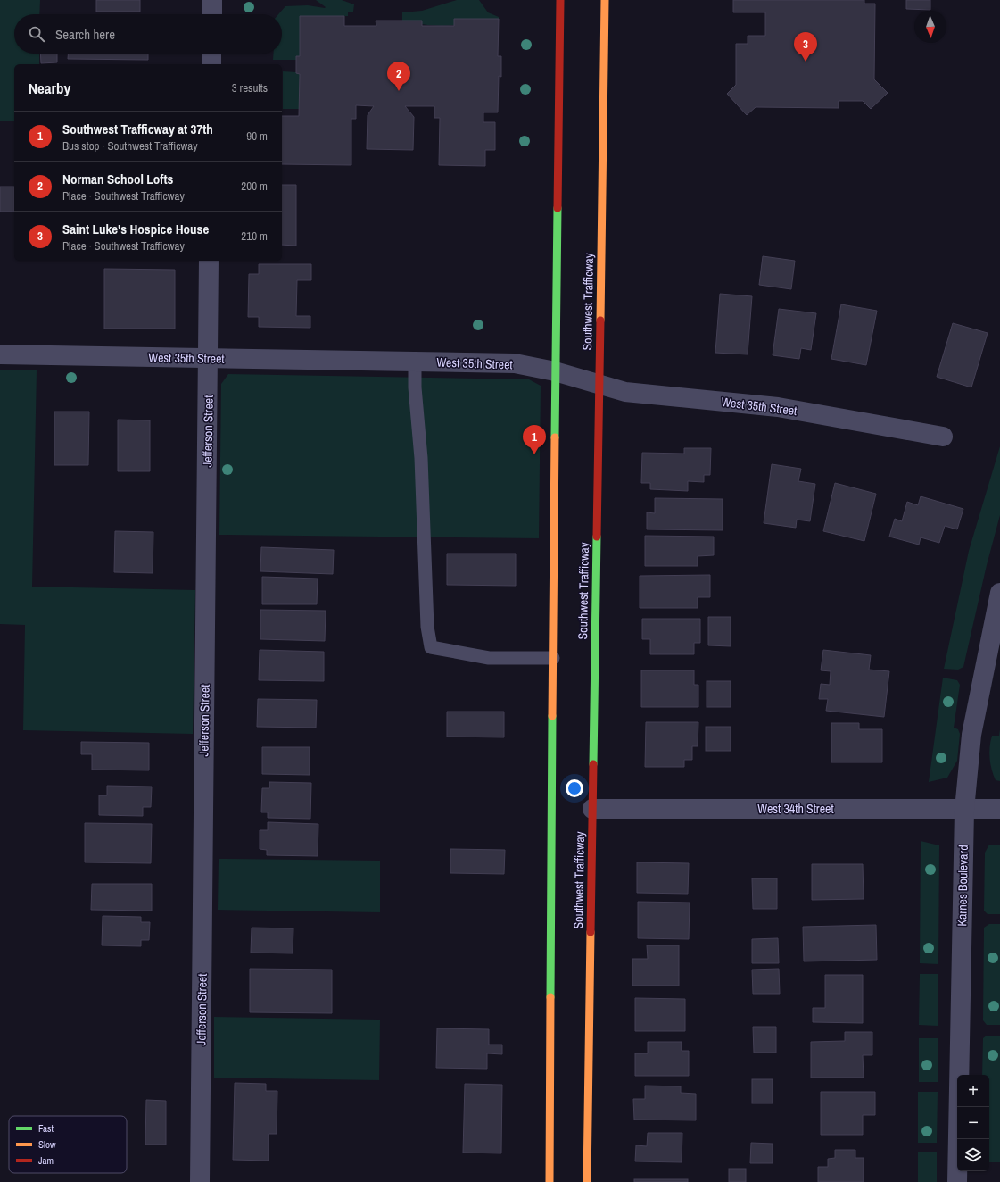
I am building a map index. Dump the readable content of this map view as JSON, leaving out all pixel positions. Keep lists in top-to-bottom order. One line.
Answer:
{"streets":{"main road":["Southwest Trafficway"],"street":["West 35th Street","Jefferson Street","West 34th Street","Karnes Boulevard"]},"crossings":[["Southwest Trafficway","West 35th Street"],["Southwest Trafficway","West 34th Street"],["West 35th Street","Jefferson Street"],["West 34th Street","Karnes Boulevard"]],"legend":["Fast","Slow","Jam"],"north":"bottom","page":{"search":"Search here","pins":["3","2","1"],"heading":["Nearby","3 results"],"list":[{"mark":"1","name":"Southwest Trafficway at 37th","note":"Bus stop · Southwest Trafficway","value":"90 m"},{"mark":"2","name":"Norman School Lofts","note":"Place · Southwest Trafficway","value":"200 m"},{"mark":"3","name":"Saint Luke's Hospice House","note":"Place · Southwest Trafficway","value":"210 m"}],"map_buttons":["+","−"]}}
